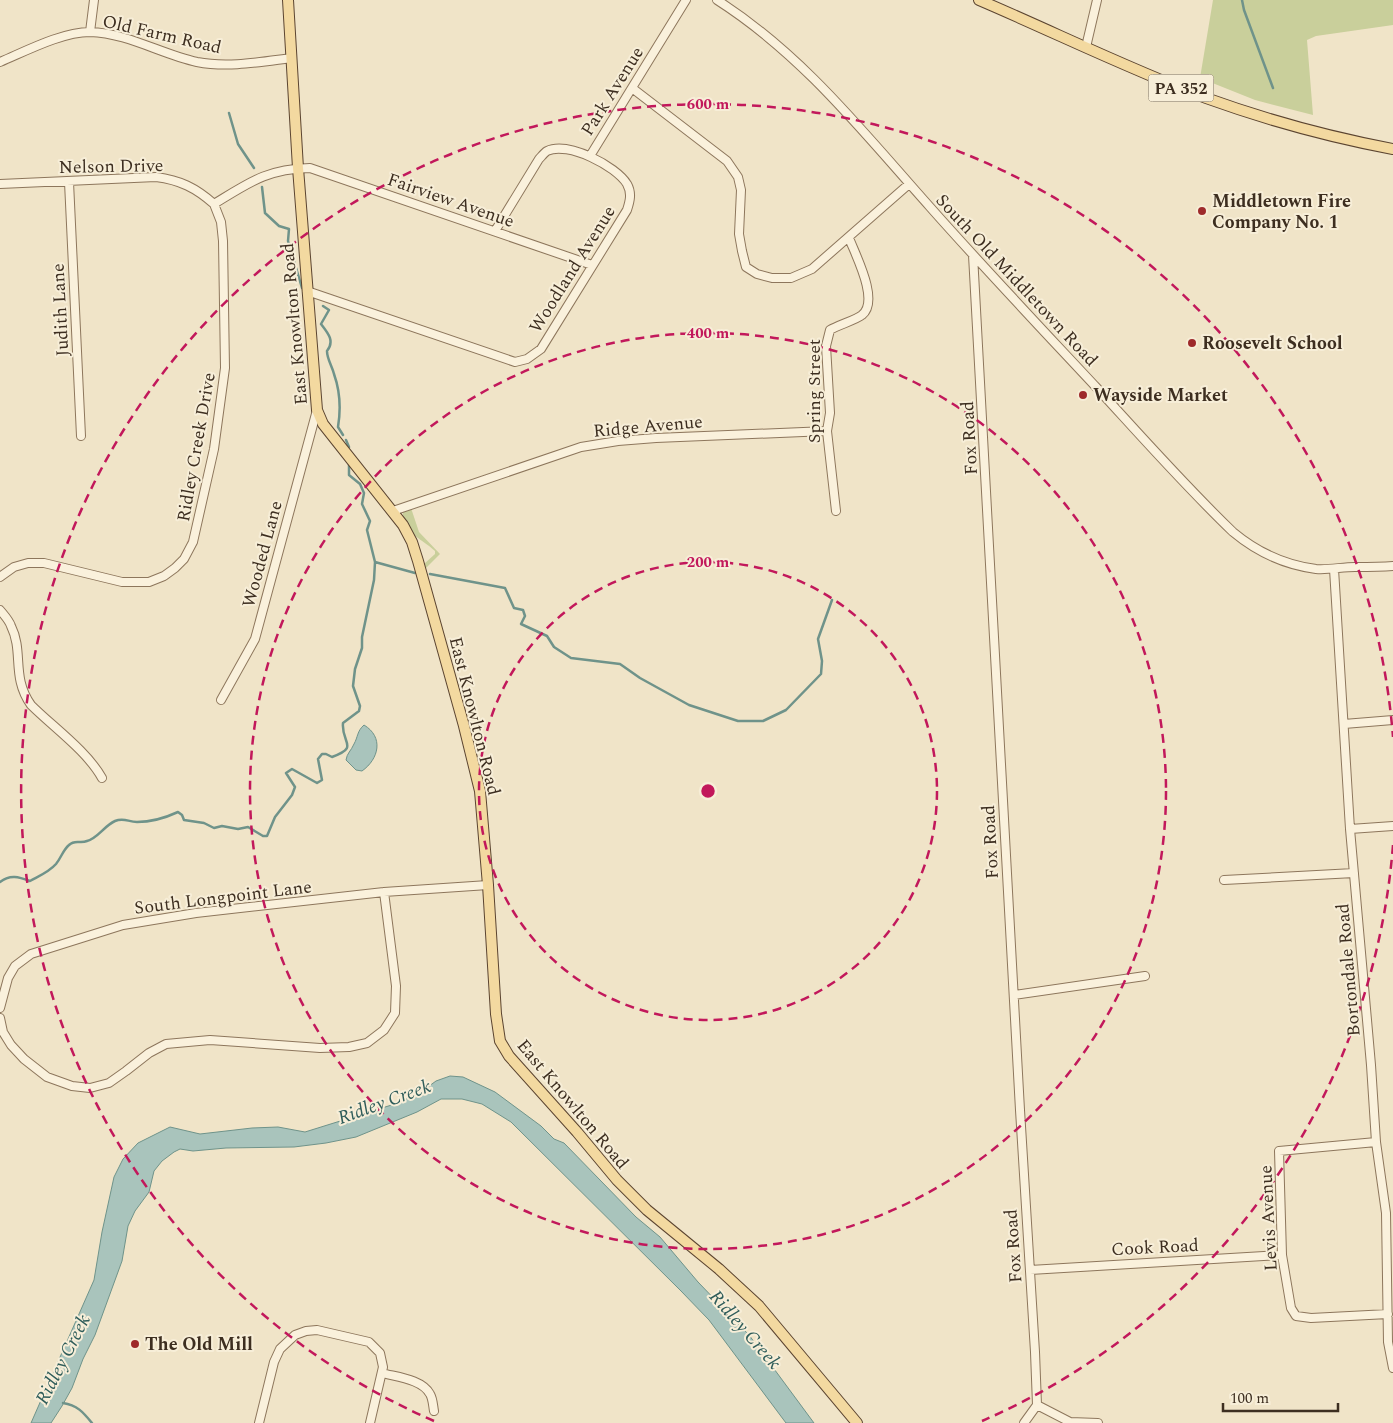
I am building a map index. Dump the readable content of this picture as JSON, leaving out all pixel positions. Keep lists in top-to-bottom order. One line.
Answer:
{"streets":{"main road":["PA 352","East Knowlton Road"],"street":["Old Farm Road","Park Avenue","Nelson Drive","Fairview Avenue","Woodland Avenue","South Old Middletown Road","Judith Lane","Spring Street","Ridge Avenue","Fox Road","Ridley Creek Drive","Wooded Lane","South Longpoint Lane","Bortondale Road","Levis Avenue","Cook Road"]},"crossings":[["Old Farm Road","East Knowlton Road"],["Park Avenue","Fairview Avenue"],["Park Avenue","Woodland Avenue"],["Nelson Drive","Judith Lane"],["Nelson Drive","Ridley Creek Drive"],["Fairview Avenue","Woodland Avenue"],["Fairview Avenue","East Knowlton Road"],["Woodland Avenue","East Knowlton Road"],["South Old Middletown Road","Fox Road"],["South Old Middletown Road","Bortondale Road"],["East Knowlton Road","Ridge Avenue"],["East Knowlton Road","Wooded Lane"],["East Knowlton Road","South Longpoint Lane"],["Spring Street","Ridge Avenue"],["Fox Road","Cook Road"],["Bortondale Road","Levis Avenue"],["Levis Avenue","Cook Road"]],"water":["Ridley Creek"],"places":["Middletown Fire Company No. 1","Roosevelt School","Wayside Market","The Old Mill"],"scale_bar":"100 m","rings":["600 m","400 m","200 m"]}
